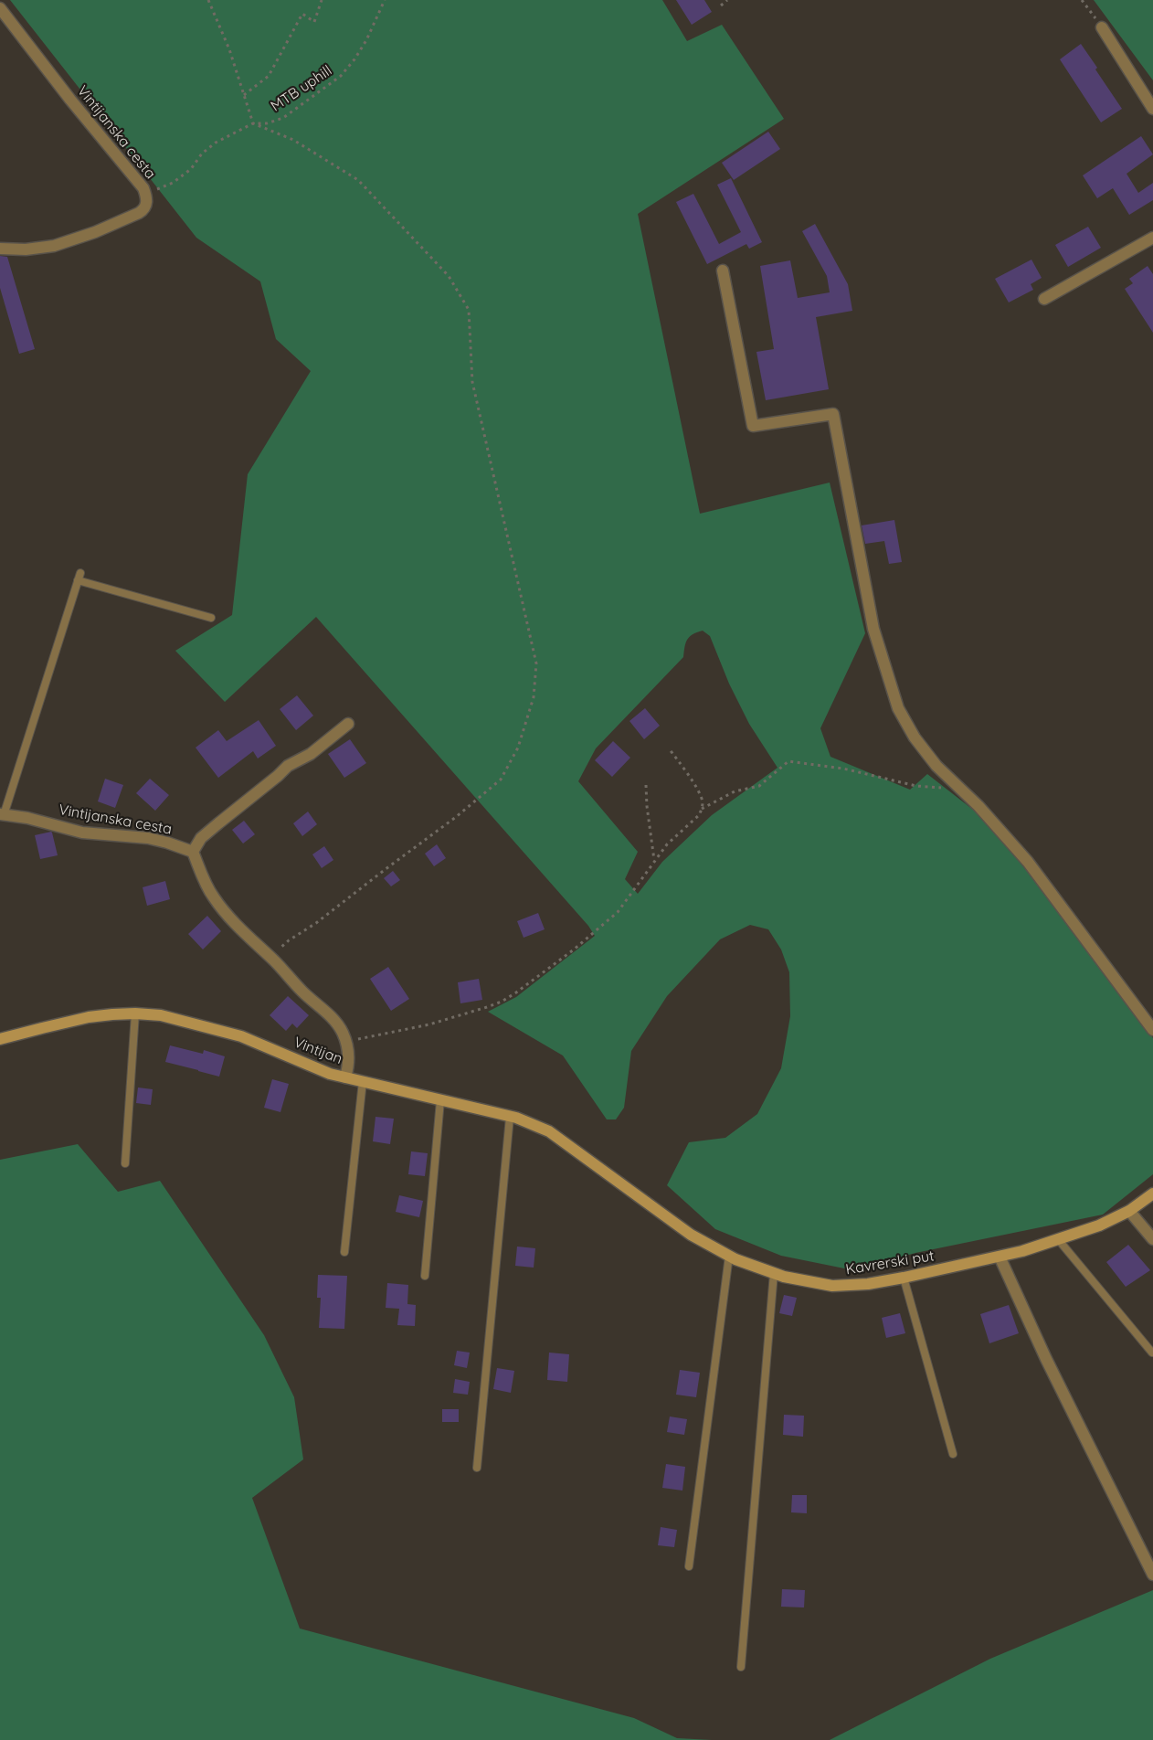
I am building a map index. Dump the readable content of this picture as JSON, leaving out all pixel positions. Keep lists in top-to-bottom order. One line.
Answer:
{"streets":{"main road":["Vintijan","Kavrerski put"],"street":["Vintijanska cesta"],"path":["MTB uphill"]},"crossings":[["Vintijan","Kavrerski put"]]}
